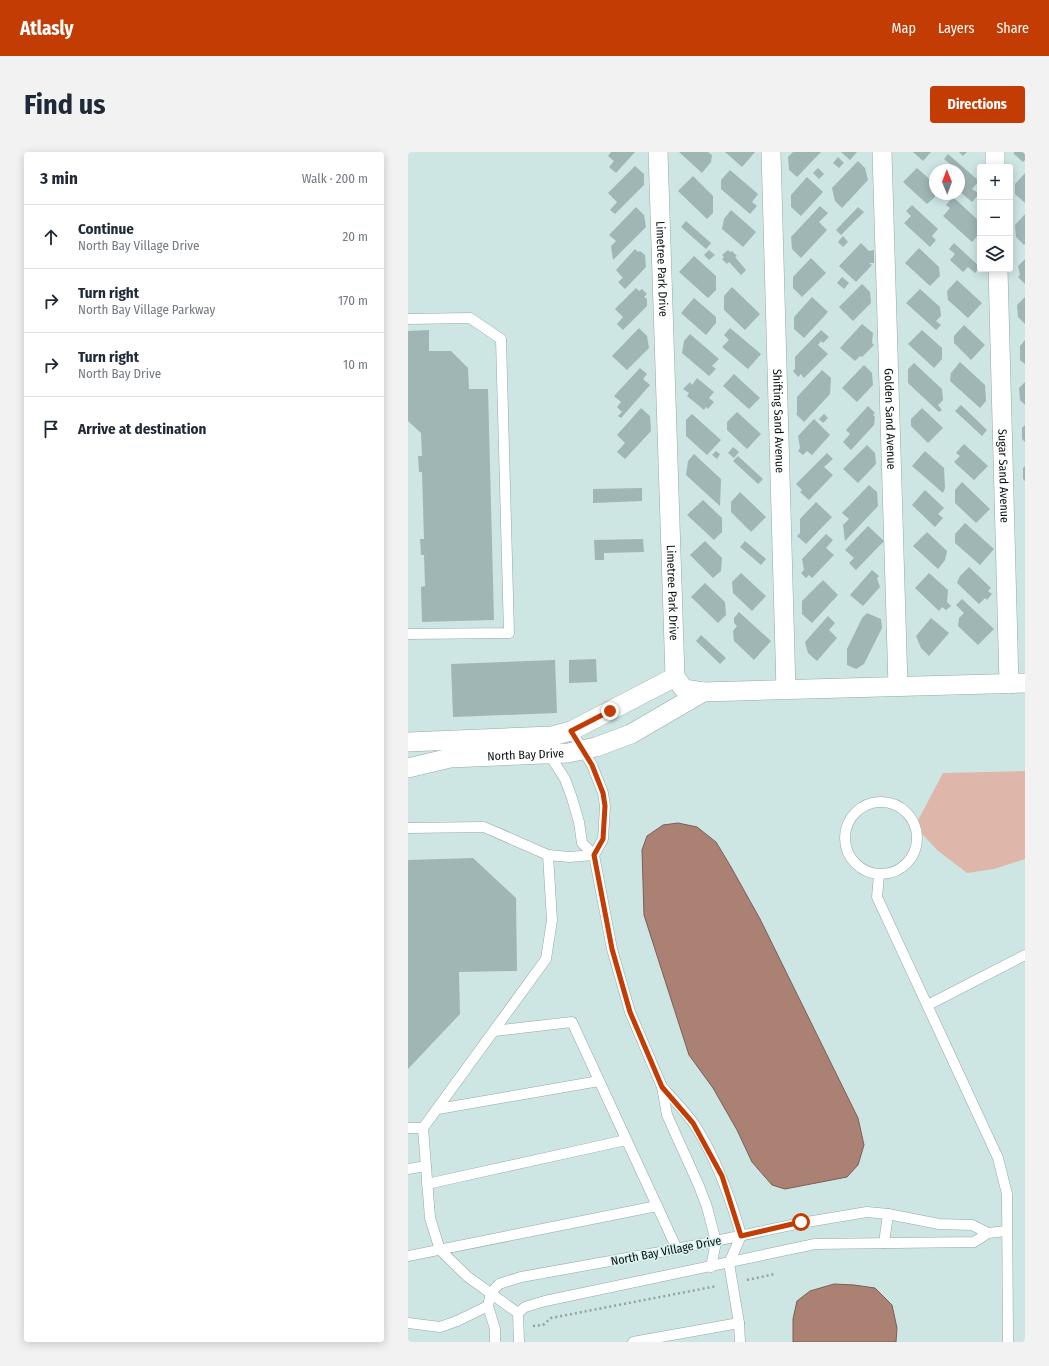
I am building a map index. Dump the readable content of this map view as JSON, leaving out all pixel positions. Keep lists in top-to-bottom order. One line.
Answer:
{"streets":{"street":["Limetree Park Drive","Golden Sand Avenue","Shifting Sand Avenue","Sugar Sand Avenue","North Bay Drive"],"lane":["North Bay Village Drive"]},"crossings":[["Limetree Park Drive","North Bay Drive"]],"north":"top","page":{"header":"Atlasly","nav":["Map","Layers","Share"],"buttons":"Directions","title":"Find us","heading":["3 min","Walk · 200 m"],"map_buttons":["+","−"],"list":[["Continue","North Bay Village Drive","20 m"],["Turn right","North Bay Village Parkway","170 m"],["Turn right","North Bay Drive","10 m"],"Arrive at destination"]}}
